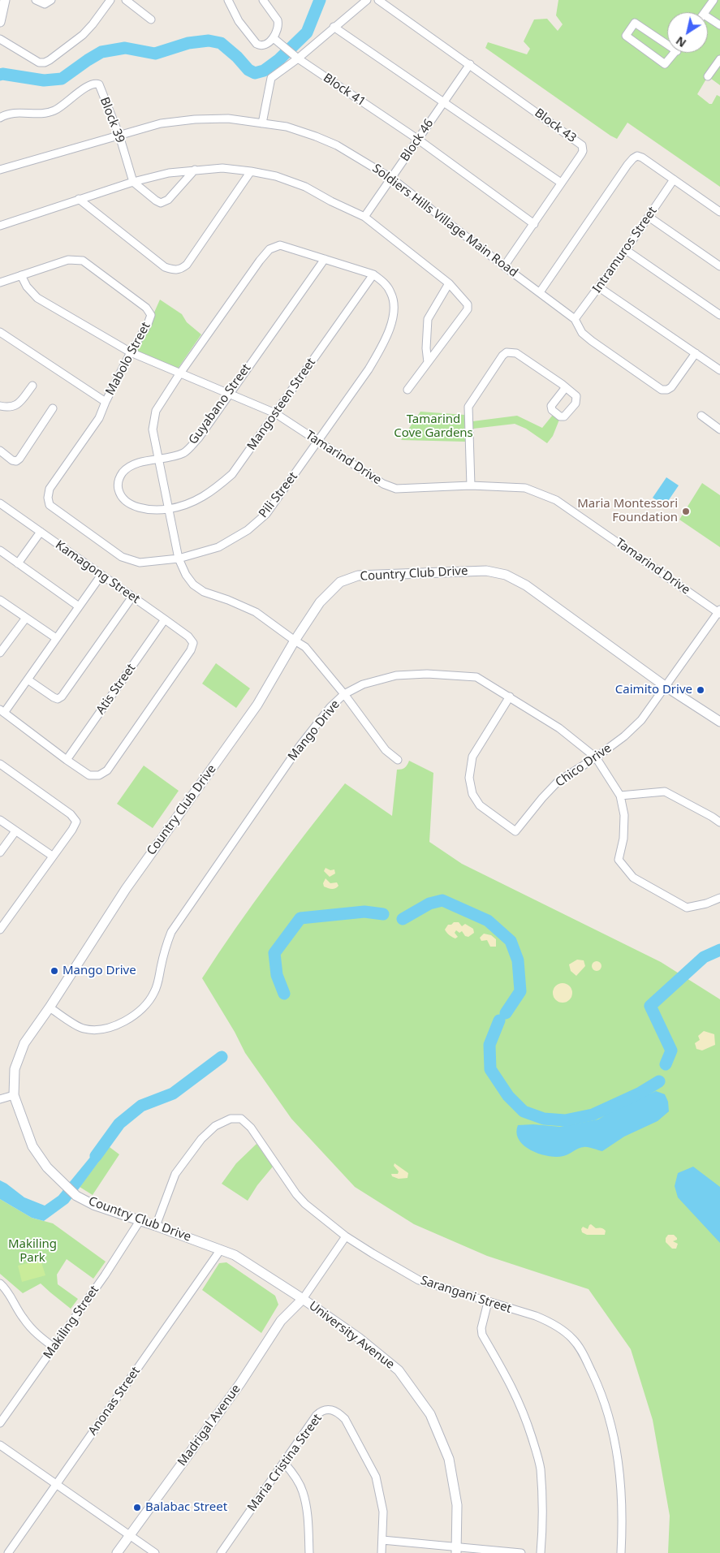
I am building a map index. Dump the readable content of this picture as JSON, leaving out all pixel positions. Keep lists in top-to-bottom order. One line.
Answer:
{"streets":{"street":["Block 41","Block 39","Block 43","Block 46","Soldiers Hills Village Main Road","Intramuros Street","Mabolo Street","Guyabano Street","Mangosteen Street","Tamarind Drive","Pili Street","Kamagong Street","Country Club Drive","Atis Street","Mango Drive","Chico Drive","Sarangani Street","Makiling Street","University Avenue","Anonas Street","Madrigal Avenue","Maria Cristina Street"]},"crossings":[["Block 41","Block 43"],["Block 41","Block 46"],["Block 39","Soldiers Hills Village Main Road"],["Block 43","Block 46"],["Block 43","Soldiers Hills Village Main Road"],["Block 46","Soldiers Hills Village Main Road"],["Soldiers Hills Village Main Road","Intramuros Street"],["Mabolo Street","Tamarind Drive"],["Guyabano Street","Mangosteen Street"],["Guyabano Street","Tamarind Drive"],["Guyabano Street","Pili Street"],["Mangosteen Street","Tamarind Drive"],["Mangosteen Street","Pili Street"],["Tamarind Drive","Pili Street"],["Kamagong Street","Atis Street"],["Country Club Drive","Mango Drive"],["Country Club Drive","Chico Drive"],["Country Club Drive","Sarangani Street"],["Country Club Drive","Makiling Street"],["Country Club Drive","University Avenue"],["Country Club Drive","Anonas Street"],["Country Club Drive","Madrigal Avenue"],["Mango Drive","Chico Drive"],["University Avenue","Madrigal Avenue"]],"parks":["Tamarind Cove Gardens","Makiling Park"],"places":["Maria Montessori Foundation","Caimito Drive","Mango Drive","Balabac Street"],"north":"bottom left"}
